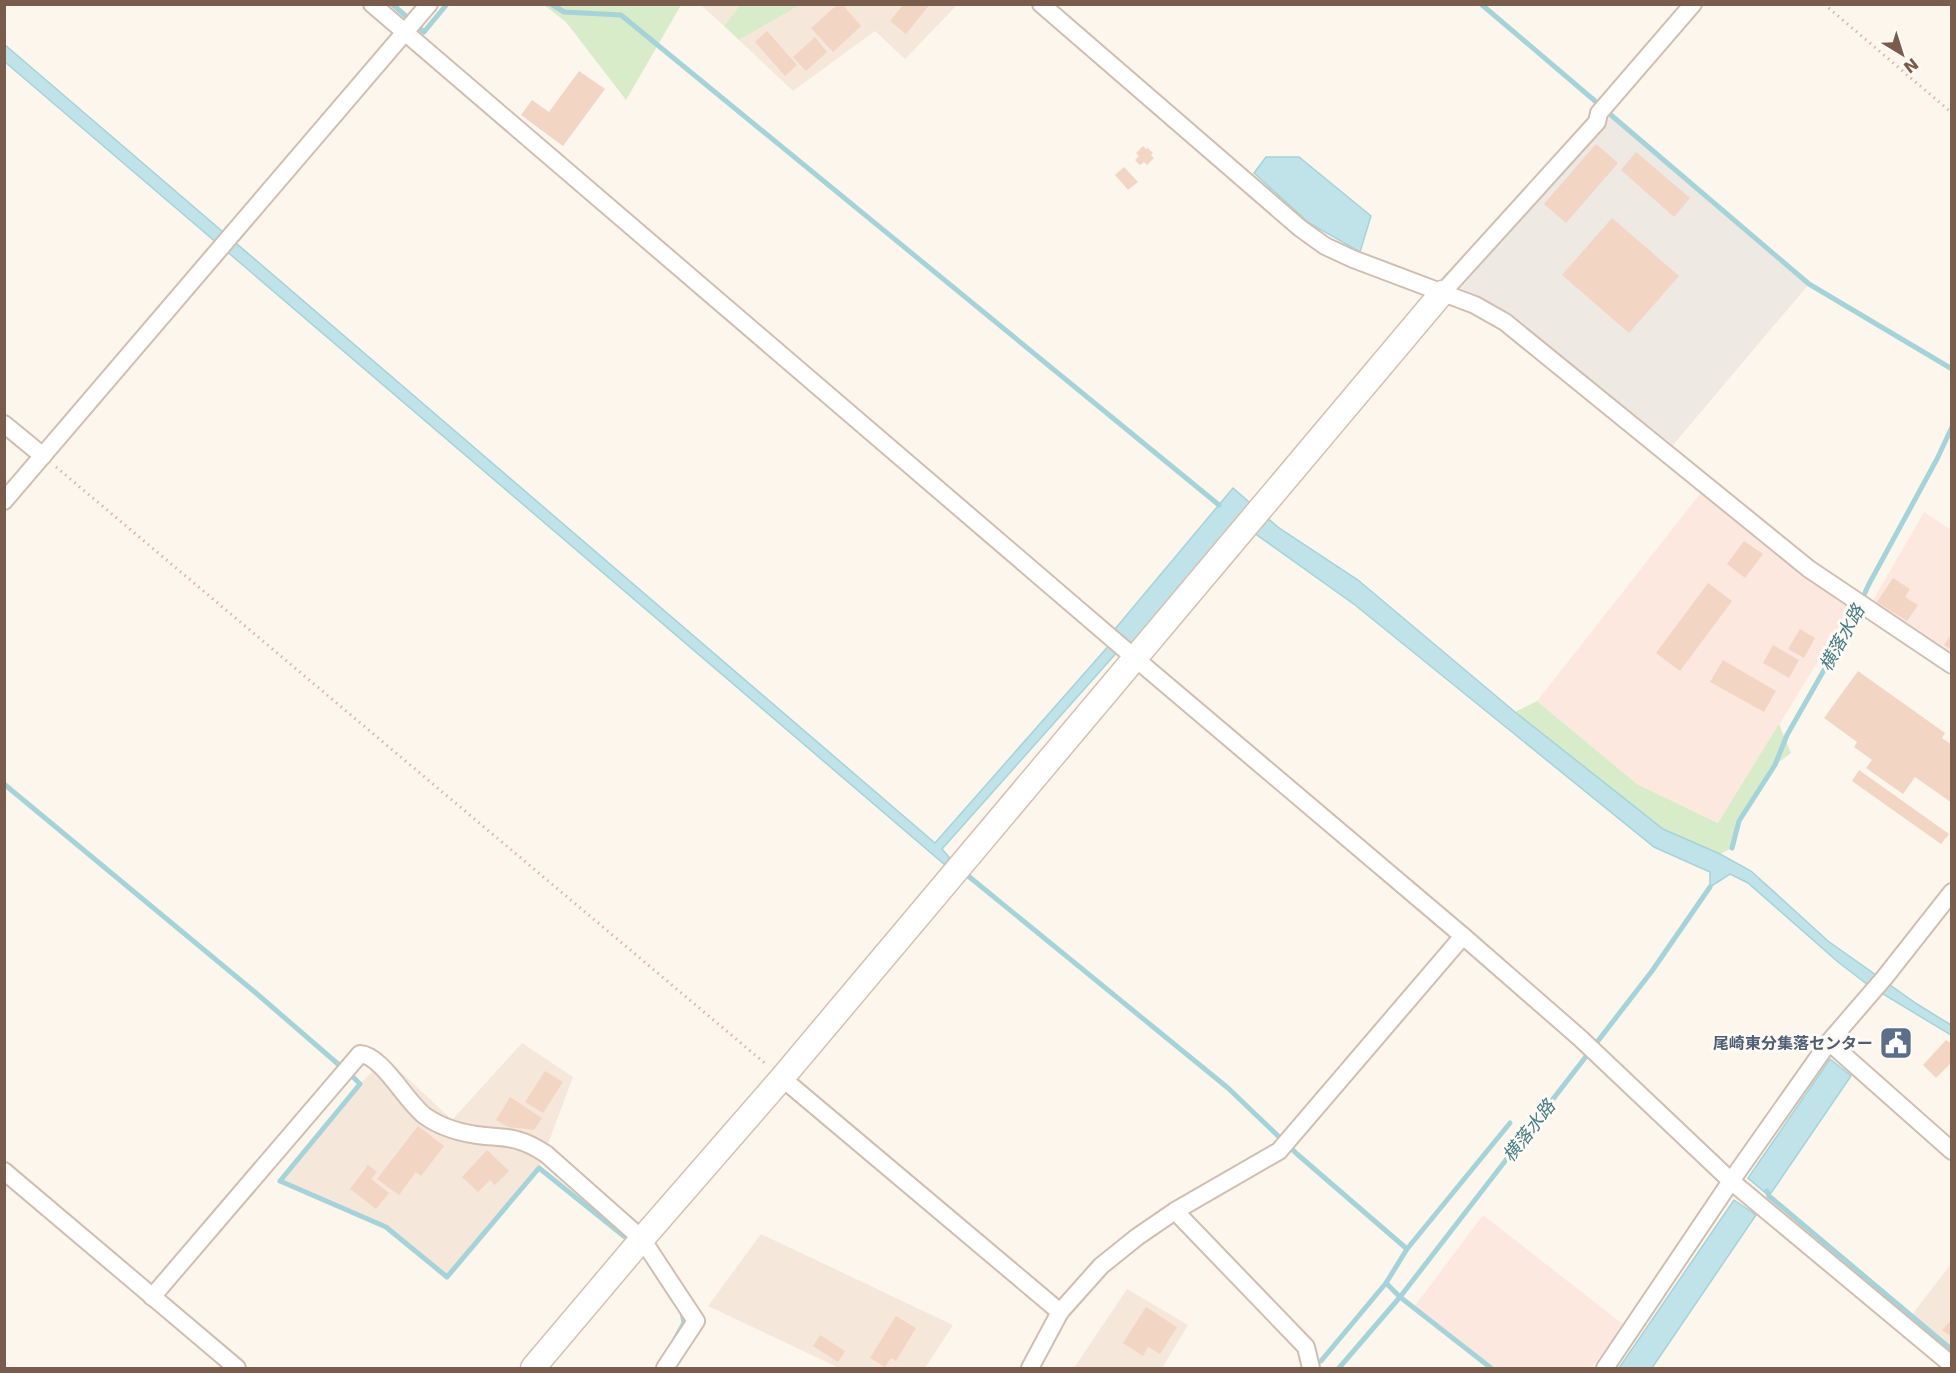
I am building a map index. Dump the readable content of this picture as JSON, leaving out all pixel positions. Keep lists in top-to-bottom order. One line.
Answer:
{"water":["横落水路"],"places":{"public building":["尾崎東分集落センター"]},"north":"bottom right"}
